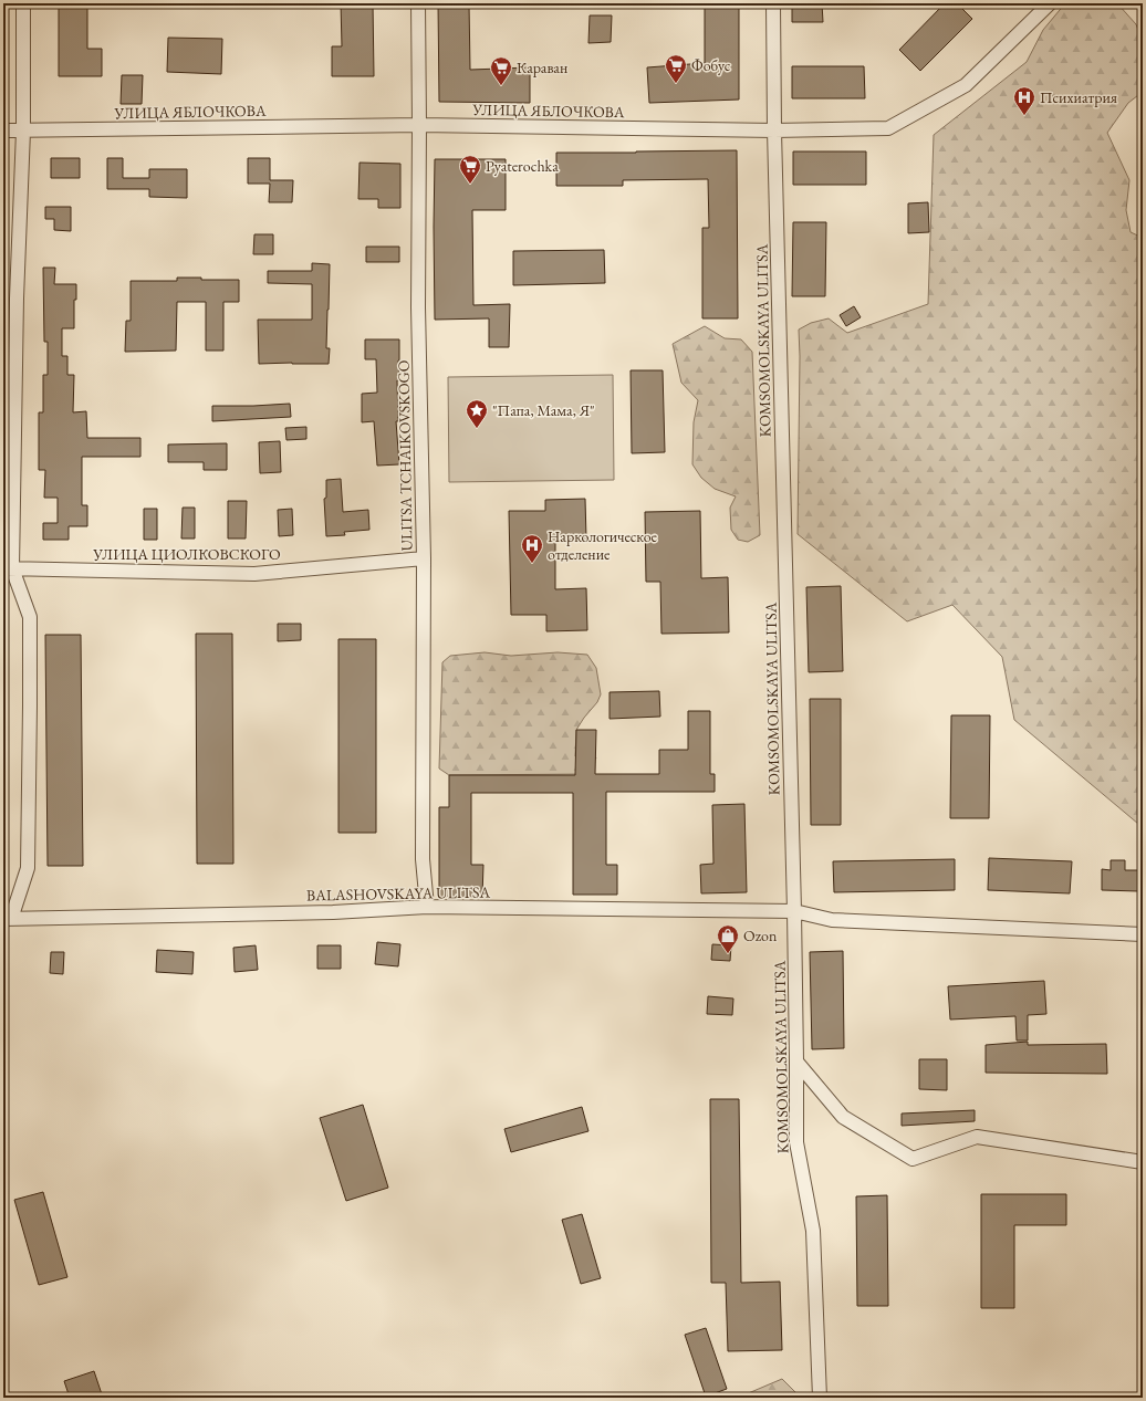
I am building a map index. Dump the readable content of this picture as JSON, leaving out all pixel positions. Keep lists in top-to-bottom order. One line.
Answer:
{"streets":{"street":["УЛИЦА ЯБЛОЧКОВА","KOMSOMOLSKAYA ULITSA","ULITSA TCHAIKOVSKOGO","УЛИЦА ЦИОЛКОВСКОГО","BALASHOVSKAYA ULITSA"]},"crossings":[["УЛИЦА ЯБЛОЧКОВА","KOMSOMOLSKAYA ULITSA"],["УЛИЦА ЯБЛОЧКОВА","ULITSA TCHAIKOVSKOGO"],["KOMSOMOLSKAYA ULITSA","BALASHOVSKAYA ULITSA"],["ULITSA TCHAIKOVSKOGO","УЛИЦА ЦИОЛКОВСКОГО"],["ULITSA TCHAIKOVSKOGO","BALASHOVSKAYA ULITSA"]],"places":{"supermarket":["Фобус","Караван","Pyaterochka"],"hospital":["Психиатрия","Наркологическое отделение"],"place":["\"Папа, Мама, Я\""],"shop":["Ozon"]}}
